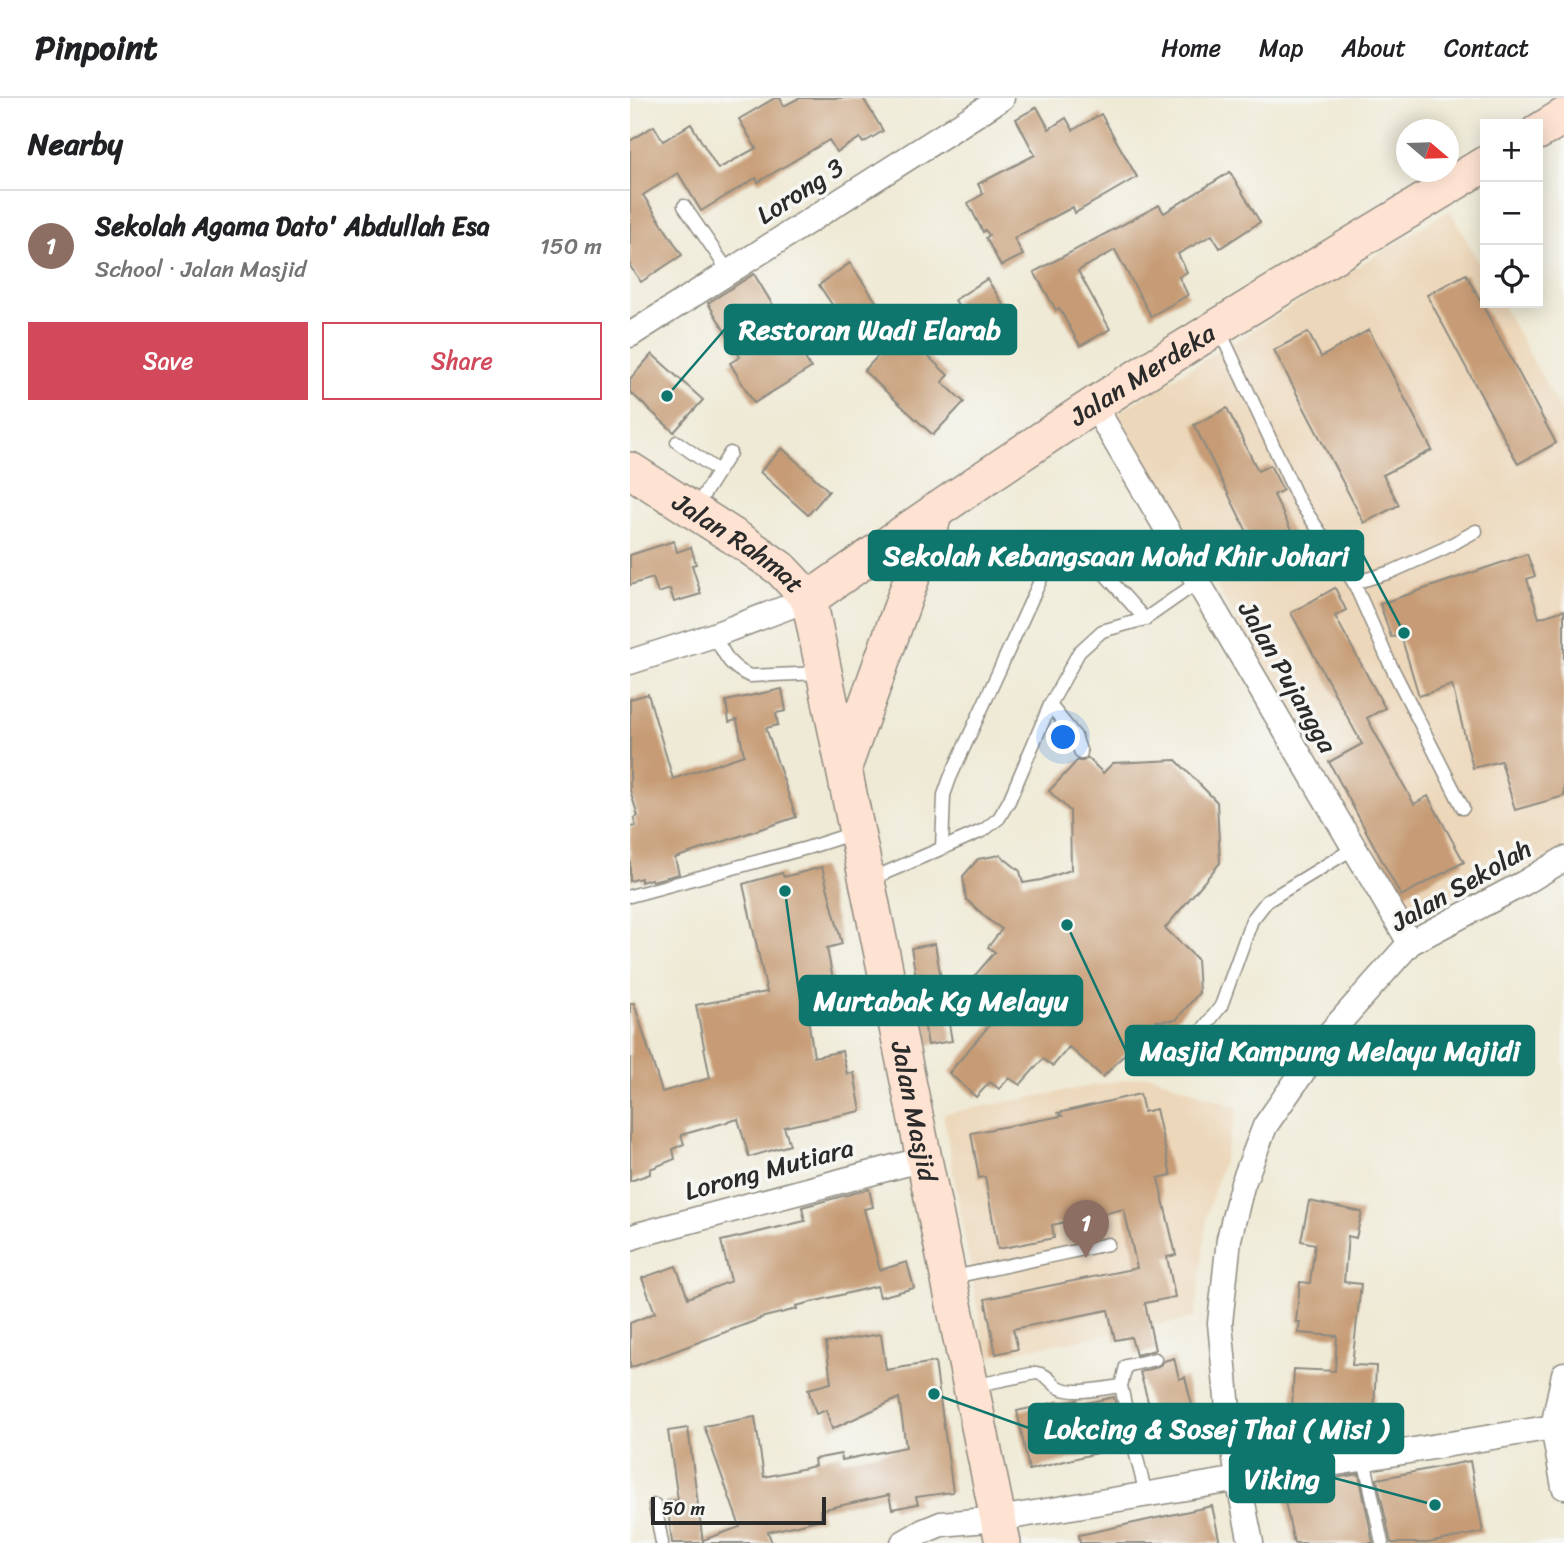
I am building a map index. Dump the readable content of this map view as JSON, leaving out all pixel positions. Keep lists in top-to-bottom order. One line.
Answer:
{"streets":{"main road":["Jalan Merdeka","Jalan Rahmat","Jalan Masjid"],"street":["Lorong 3","Jalan Pujangga","Jalan Sekolah","Lorong Mutiara"]},"crossings":[["Jalan Merdeka","Jalan Rahmat"],["Jalan Merdeka","Jalan Pujangga"],["Jalan Merdeka","Jalan Masjid"],["Jalan Rahmat","Jalan Masjid"],["Jalan Pujangga","Jalan Sekolah"],["Jalan Masjid","Lorong Mutiara"]],"places":["Restoran Wadi Elarab","Sekolah Kebangsaan Mohd Khir Johari","Murtabak Kg Melayu","Masjid Kampung Melayu Majidi","Lokcing & Sosej Thai ( Misi )","Viking"],"scale_bar":"50 m","north":"right","page":{"header":"Pinpoint","nav":["Home","Map","About","Contact"],"heading":"Nearby","map_buttons":["+","−"],"list":[{"mark":"1","name":"Sekolah Agama Dato' Abdullah Esa","note":"School · Jalan Masjid","value":"150 m"}],"buttons":["Save","Share"],"pins":"1","scale":"50 m"}}
